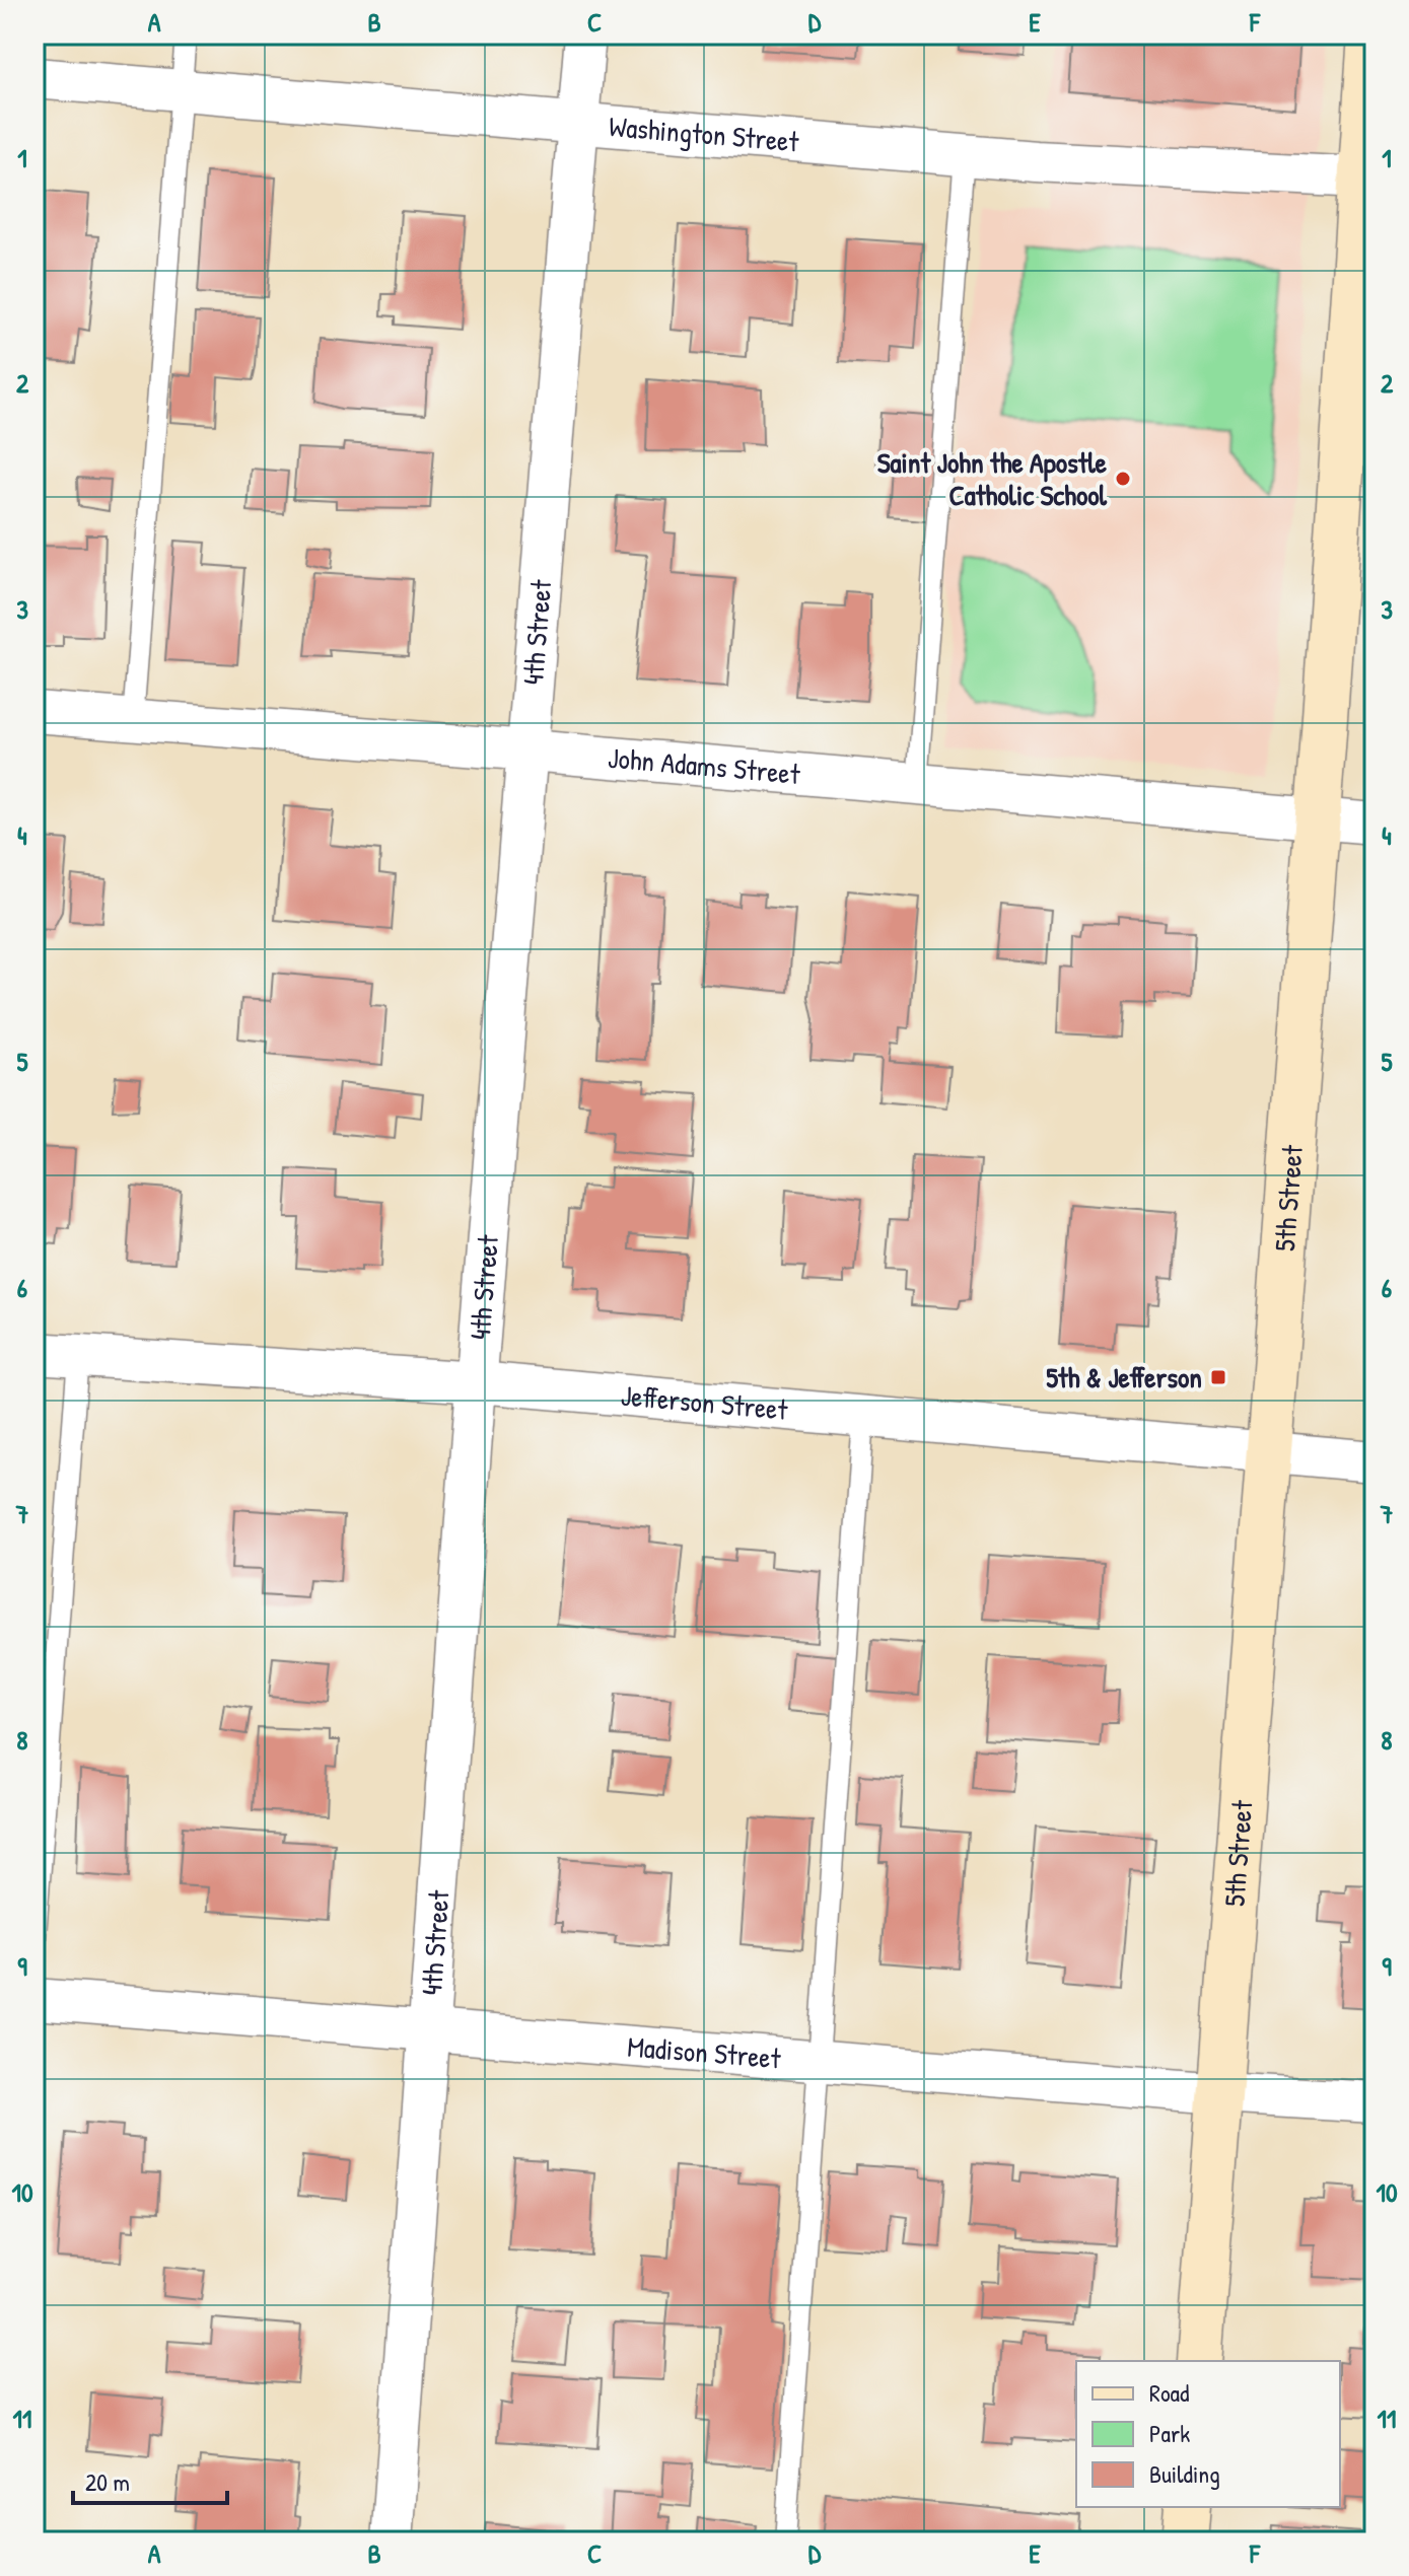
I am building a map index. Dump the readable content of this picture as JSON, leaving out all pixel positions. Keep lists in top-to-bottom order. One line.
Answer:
{"streets":{"main road":["5th Street"],"street":["Washington Street","4th Street","John Adams Street","Jefferson Street","Madison Street"]},"crossings":[["Washington Street","4th Street"],["Washington Street","5th Street"],["4th Street","John Adams Street"],["4th Street","Jefferson Street"],["4th Street","Madison Street"],["John Adams Street","5th Street"],["5th Street","Jefferson Street"],["5th Street","Madison Street"]],"places":{"other":["Saint John the Apostle Catholic School"],"transit":["5th & Jefferson"]},"legend":["Road","Park","Building"],"scale_bar":"20 m","grid":{"columns":["A","B","C","D","E","F"],"rows":["1","2","3","4","5","6","7","8","9","10","11"]}}
